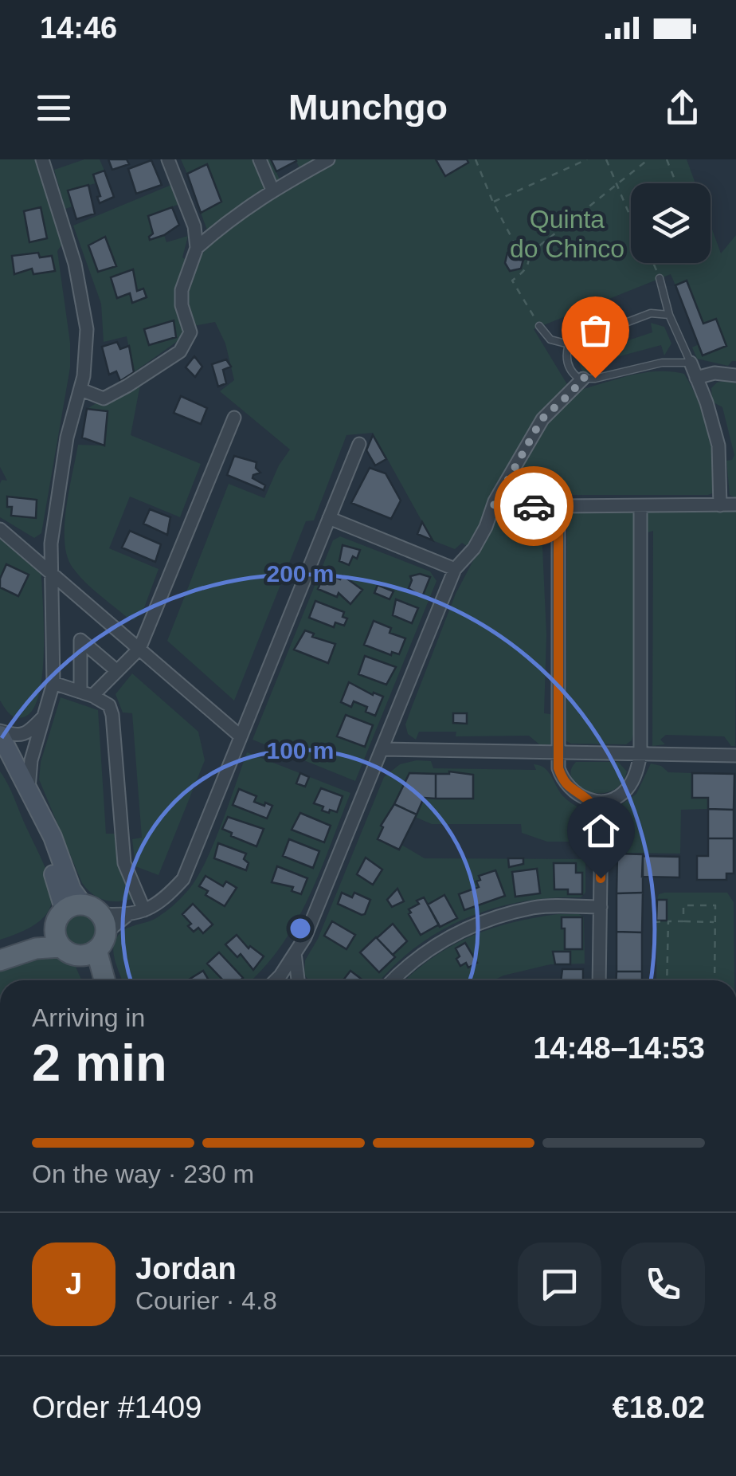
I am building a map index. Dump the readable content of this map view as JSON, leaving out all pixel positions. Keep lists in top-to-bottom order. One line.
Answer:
{"parks":["Quinta do Chinco"],"page":{"status":"14:46","header":"Munchgo","heading":["2 min","Arriving in","14:48–14:53"],"panel":["Jordan","Courier · 4.8","Order #1409","€18.02"],"bar":"On the way · 230 m","round":"J"},"rings":["200 m","100 m"]}
